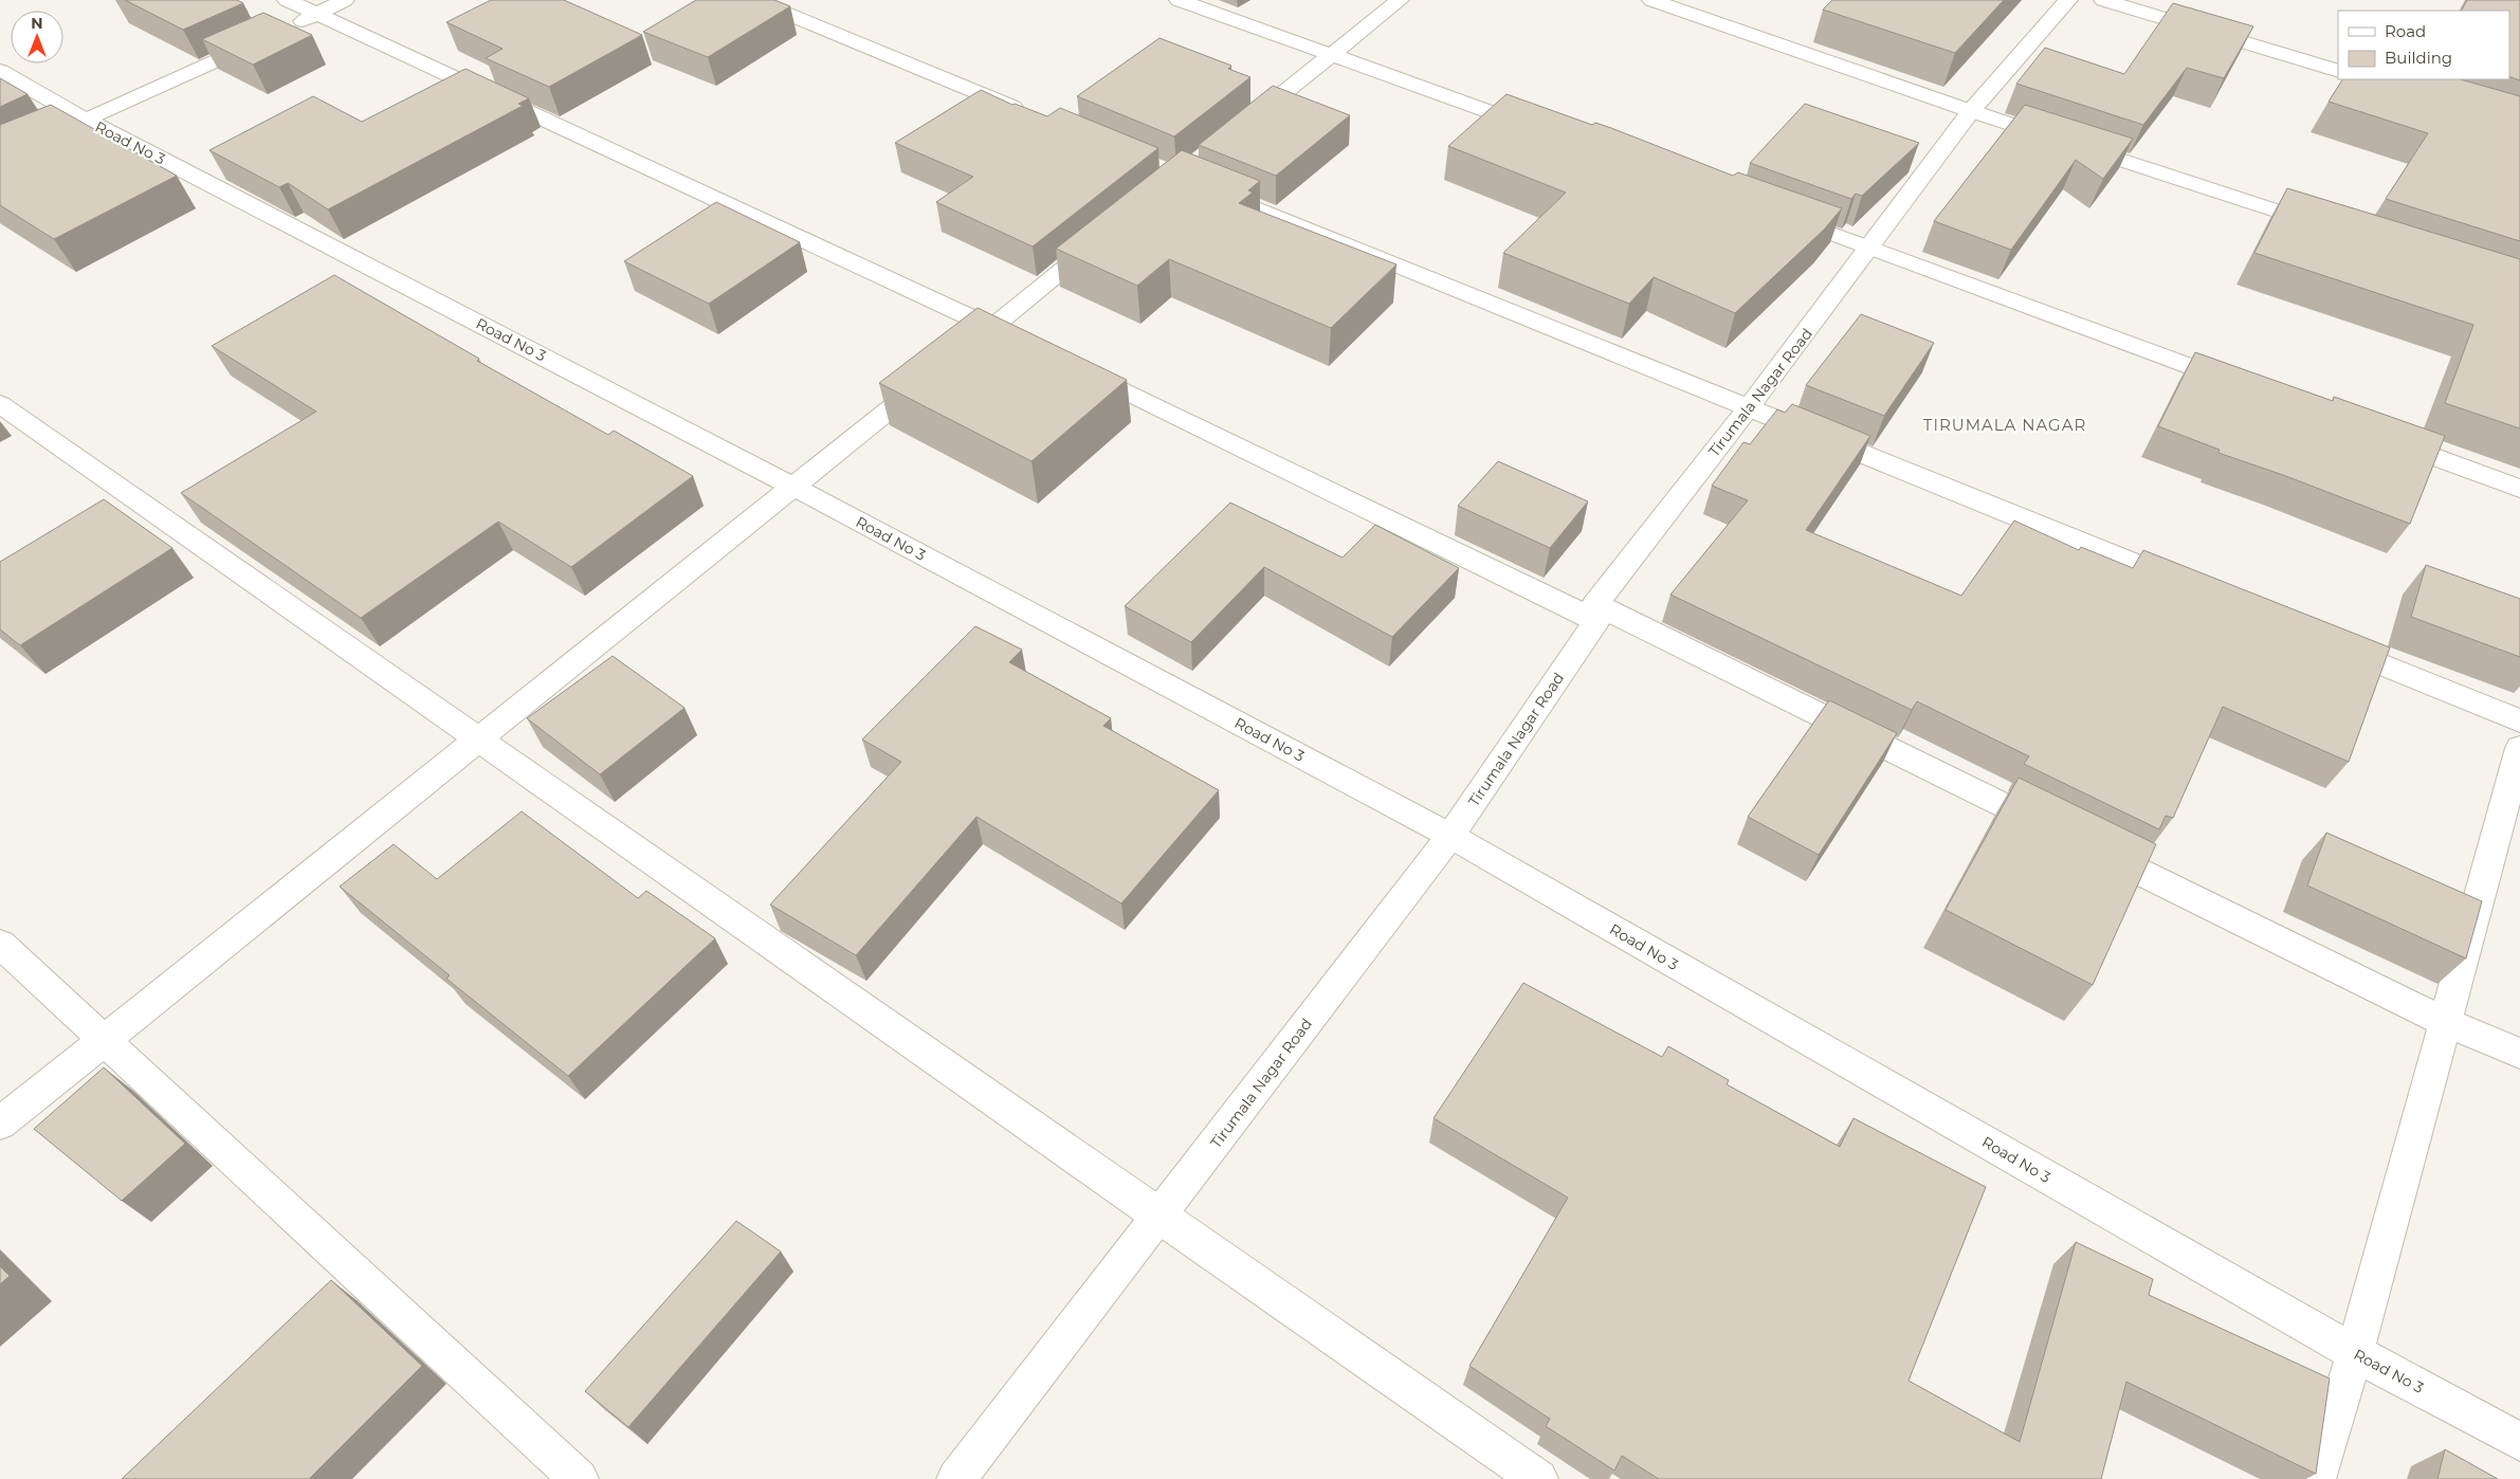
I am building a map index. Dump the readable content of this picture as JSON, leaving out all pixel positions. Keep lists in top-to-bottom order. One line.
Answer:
{"streets":{"street":["Road No 3","Tirumala Nagar Road"]},"crossings":[["Road No 3","Tirumala Nagar Road"]],"districts":["TIRUMALA NAGAR"],"legend":["Road","Building"],"north":"top"}
